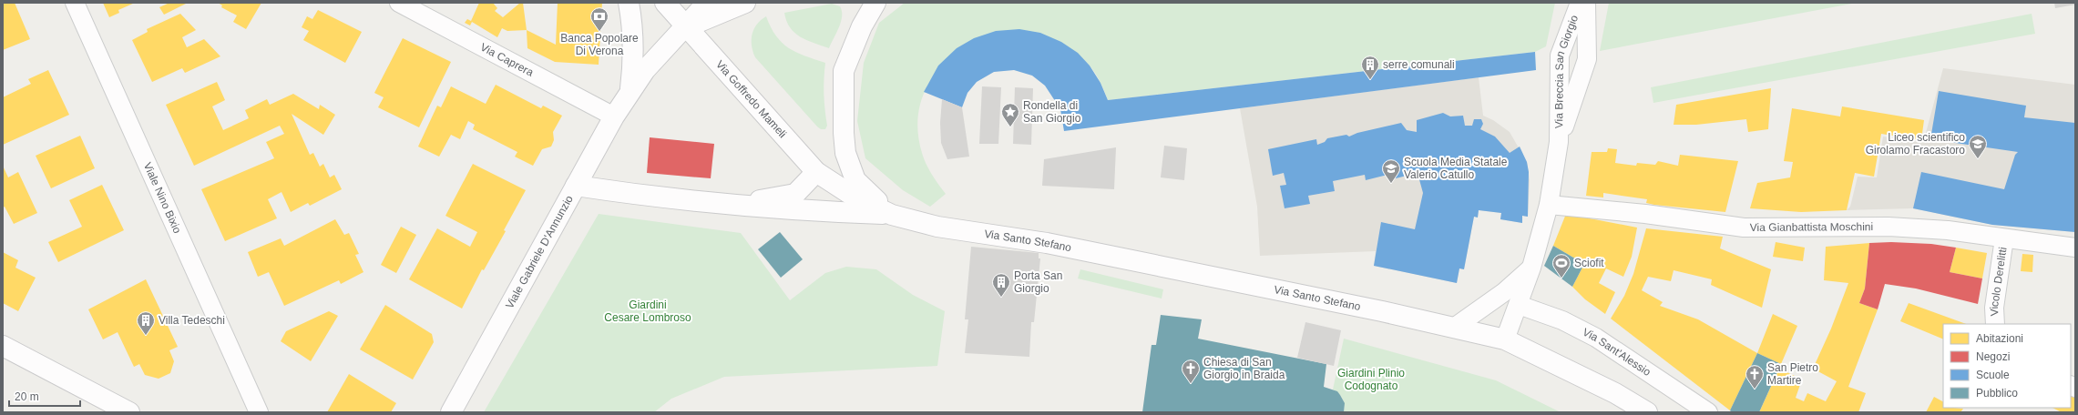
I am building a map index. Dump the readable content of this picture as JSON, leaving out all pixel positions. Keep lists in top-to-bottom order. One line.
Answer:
{"streets":{"street":["Via Caprera","Via Breccia San Giorgio","Via Goffredo Mameli","Viale Nino Bixio","Via Gianbattista Moschini","Via Santo Stefano","Viale Gabriele D'Annunzio","Vicolo Derelitti","Via Sant'Alessio"]},"crossings":[["Via Caprera","Viale Gabriele D'Annunzio"],["Via Breccia San Giorgio","Via Gianbattista Moschini"],["Via Breccia San Giorgio","Via Santo Stefano"],["Via Breccia San Giorgio","Via Sant'Alessio"],["Via Goffredo Mameli","Via Santo Stefano"],["Via Goffredo Mameli","Viale Gabriele D'Annunzio"],["Via Gianbattista Moschini","Vicolo Derelitti"]],"parks":["Giardini Cesare Lombroso","Giardini Plinio Codognato"],"places":{"bank":["Banca Popolare Di Verona"],"building":["serre comunali","Porta San Giorgio","Villa Tedeschi"],"place":["Rondella di San Giorgio"],"school or university":["Liceo scientifico Girolamo Fracastoro","Scuola Media Statale Valerio Catullo"],"sports":["Sciofit"],"church":["Chiesa di San Giorgio in Braida","San Pietro Martire"]},"legend":["Abitazioni","Negozi","Scuole","Pubblico"],"scale_bar":"20 m"}
